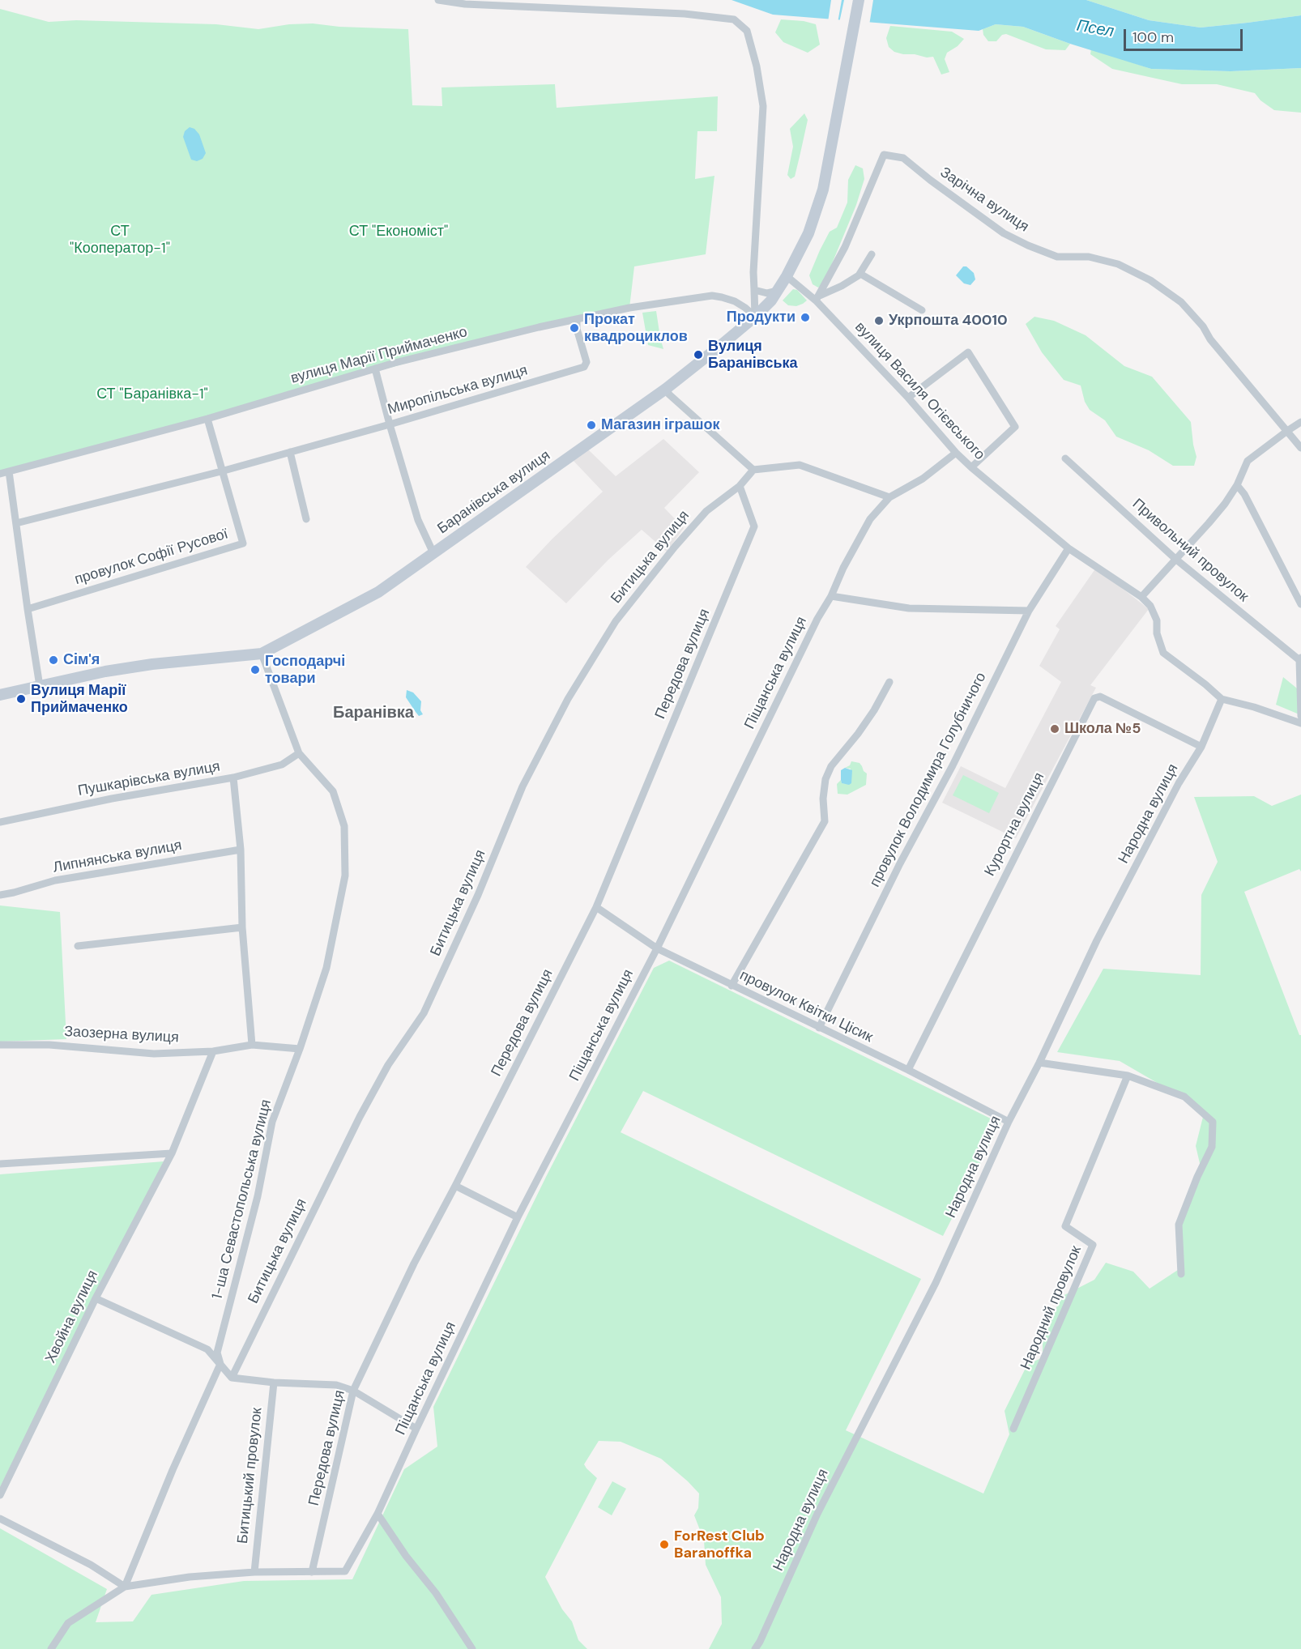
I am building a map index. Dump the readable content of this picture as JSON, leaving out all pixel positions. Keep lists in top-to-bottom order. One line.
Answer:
{"streets":{"main road":["Баранівська вулиця"],"street":["Зарічна вулиця","вулиця Марії Приймаченко","Миропільська вулиця","вулиця Василя Огієвського","Привольний провулок","провулок Софії Русової","Битицька вулиця","Передова вулиця","Піщанська вулиця","Пушкарівська вулиця","провулок Володимира Голубничого","Народна вулиця","Курортна вулиця","Липнянська вулиця","провулок Квітки Цісик","Заозерна вулиця","1-ша Севастопольська вулиця","Народний провулок","Хвойна вулиця","Битицький провулок"]},"crossings":[["Зарічна вулиця","вулиця Василя Огієвського"],["вулиця Марії Приймаченко","Миропільська вулиця"],["вулиця Марії Приймаченко","Баранівська вулиця"],["вулиця Марії Приймаченко","провулок Софії Русової"],["Миропільська вулиця","провулок Софії Русової"],["вулиця Василя Огієвського","Баранівська вулиця"],["вулиця Василя Огієвського","Піщанська вулиця"],["вулиця Василя Огієвського","провулок Володимира Голубничого"],["вулиця Василя Огієвського","Народна вулиця"],["Баранівська вулиця","1-ша Севастопольська вулиця"],["Битицька вулиця","Передова вулиця"],["Передова вулиця","Піщанська вулиця"],["Передова вулиця","провулок Квітки Цісик"],["Піщанська вулиця","провулок Квітки Цісик"],["Пушкарівська вулиця","1-ша Севастопольська вулиця"],["провулок Володимира Голубничого","провулок Квітки Цісик"],["Народна вулиця","Курортна вулиця"],["Народна вулиця","провулок Квітки Цісик"],["Курортна вулиця","провулок Квітки Цісик"],["Заозерна вулиця","1-ша Севастопольська вулиця"],["Заозерна вулиця","Хвойна вулиця"]],"districts":["Баранівка"],"water":["Псел"],"parks":["СТ \"Кооператор-1\"","СТ \"Економіст\"","СТ \"Баранівка-1\""],"places":["Продукти","Укрпошта 40010","Прокат квадроциклов","Вулиця Баранівська","Магазин іграшок","Сім'я","Господарчі товари","Вулиця Марії Приймаченко","Школа №5","ForRest Club Baranoffka"],"scale_bar":"100 m"}
